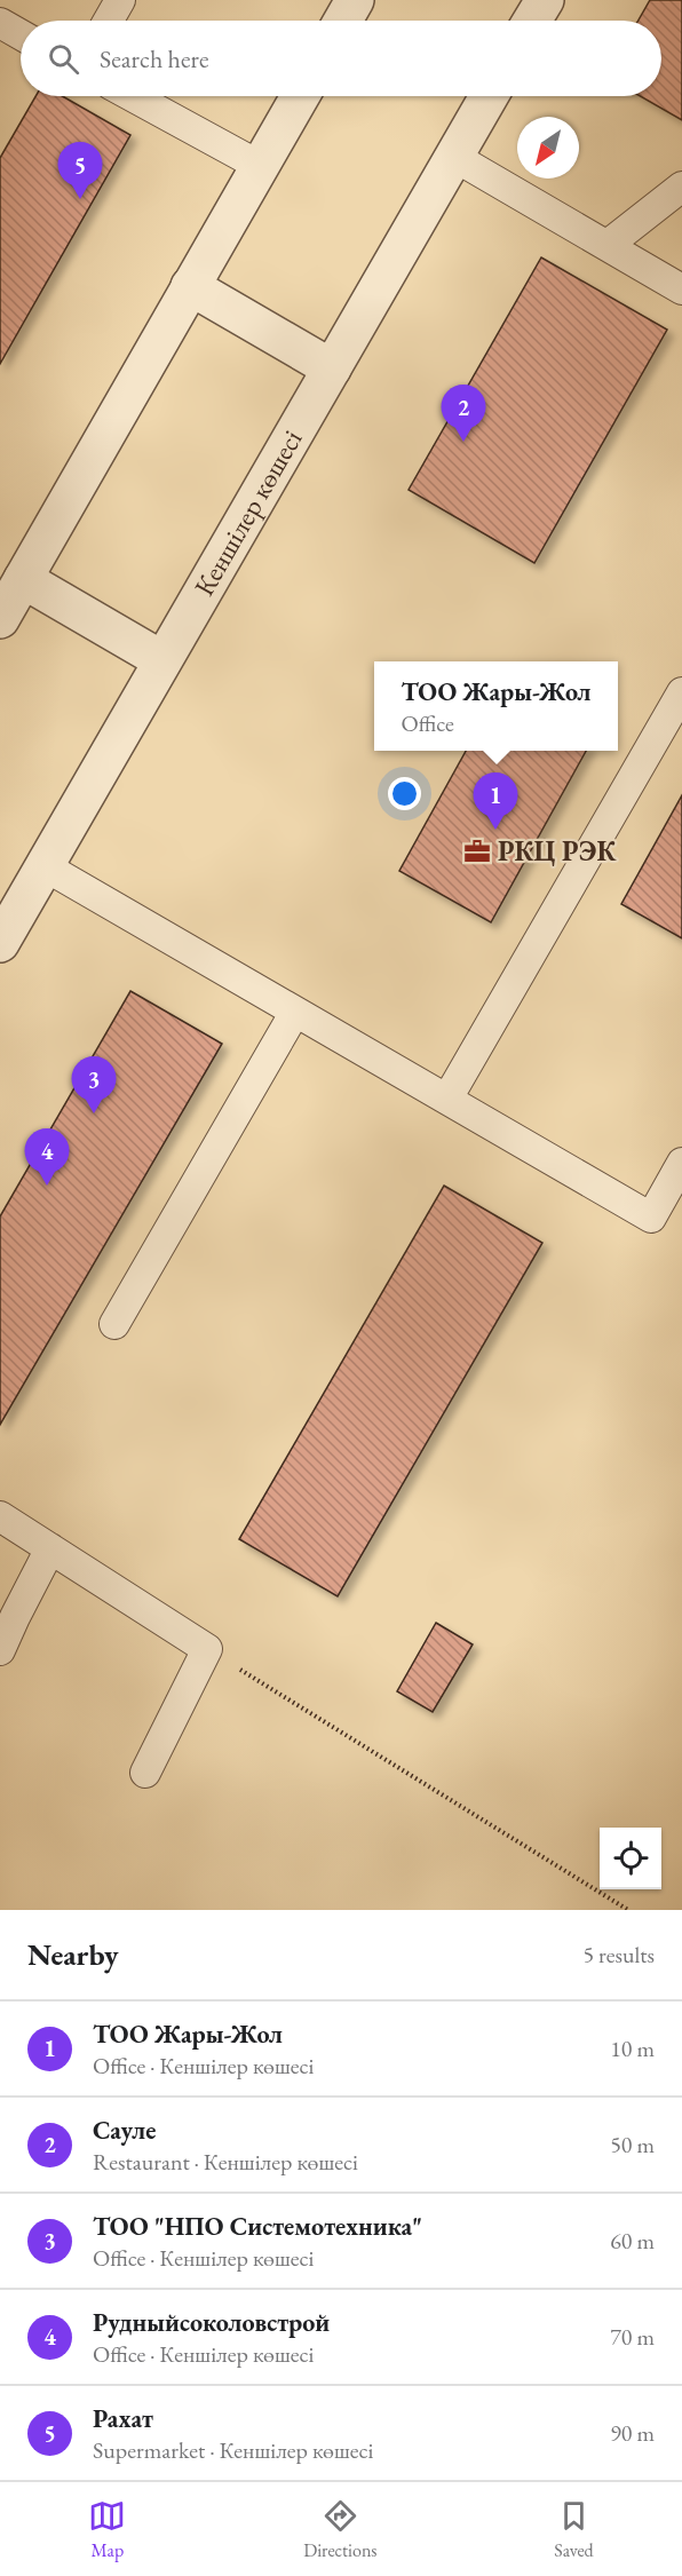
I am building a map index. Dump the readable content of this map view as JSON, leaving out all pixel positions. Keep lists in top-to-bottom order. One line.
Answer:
{"streets":{"street":["Кеншілер көшесі"]},"places":{"office":["РКЦ РЭК"]},"north":"bottom left","page":{"search":"Search here","pins":["5","2","1","3","4"],"popup":["ТОО Жары-Жол","Office"],"heading":["Nearby","5 results"],"list":[{"mark":"1","name":"ТОО Жары-Жол","note":"Office · Кеншілер көшесі","value":"10 m"},{"mark":"2","name":"Сауле","note":"Restaurant · Кеншілер көшесі","value":"50 m"},{"mark":"3","name":"ТОО \"НПО Системотехника\"","note":"Office · Кеншілер көшесі","value":"60 m"},{"mark":"4","name":"Рудныйсоколовстрой","note":"Office · Кеншілер көшесі","value":"70 m"},{"mark":"5","name":"Рахат","note":"Supermarket · Кеншілер көшесі","value":"90 m"}],"nav":["Map","Directions","Saved"]}}
